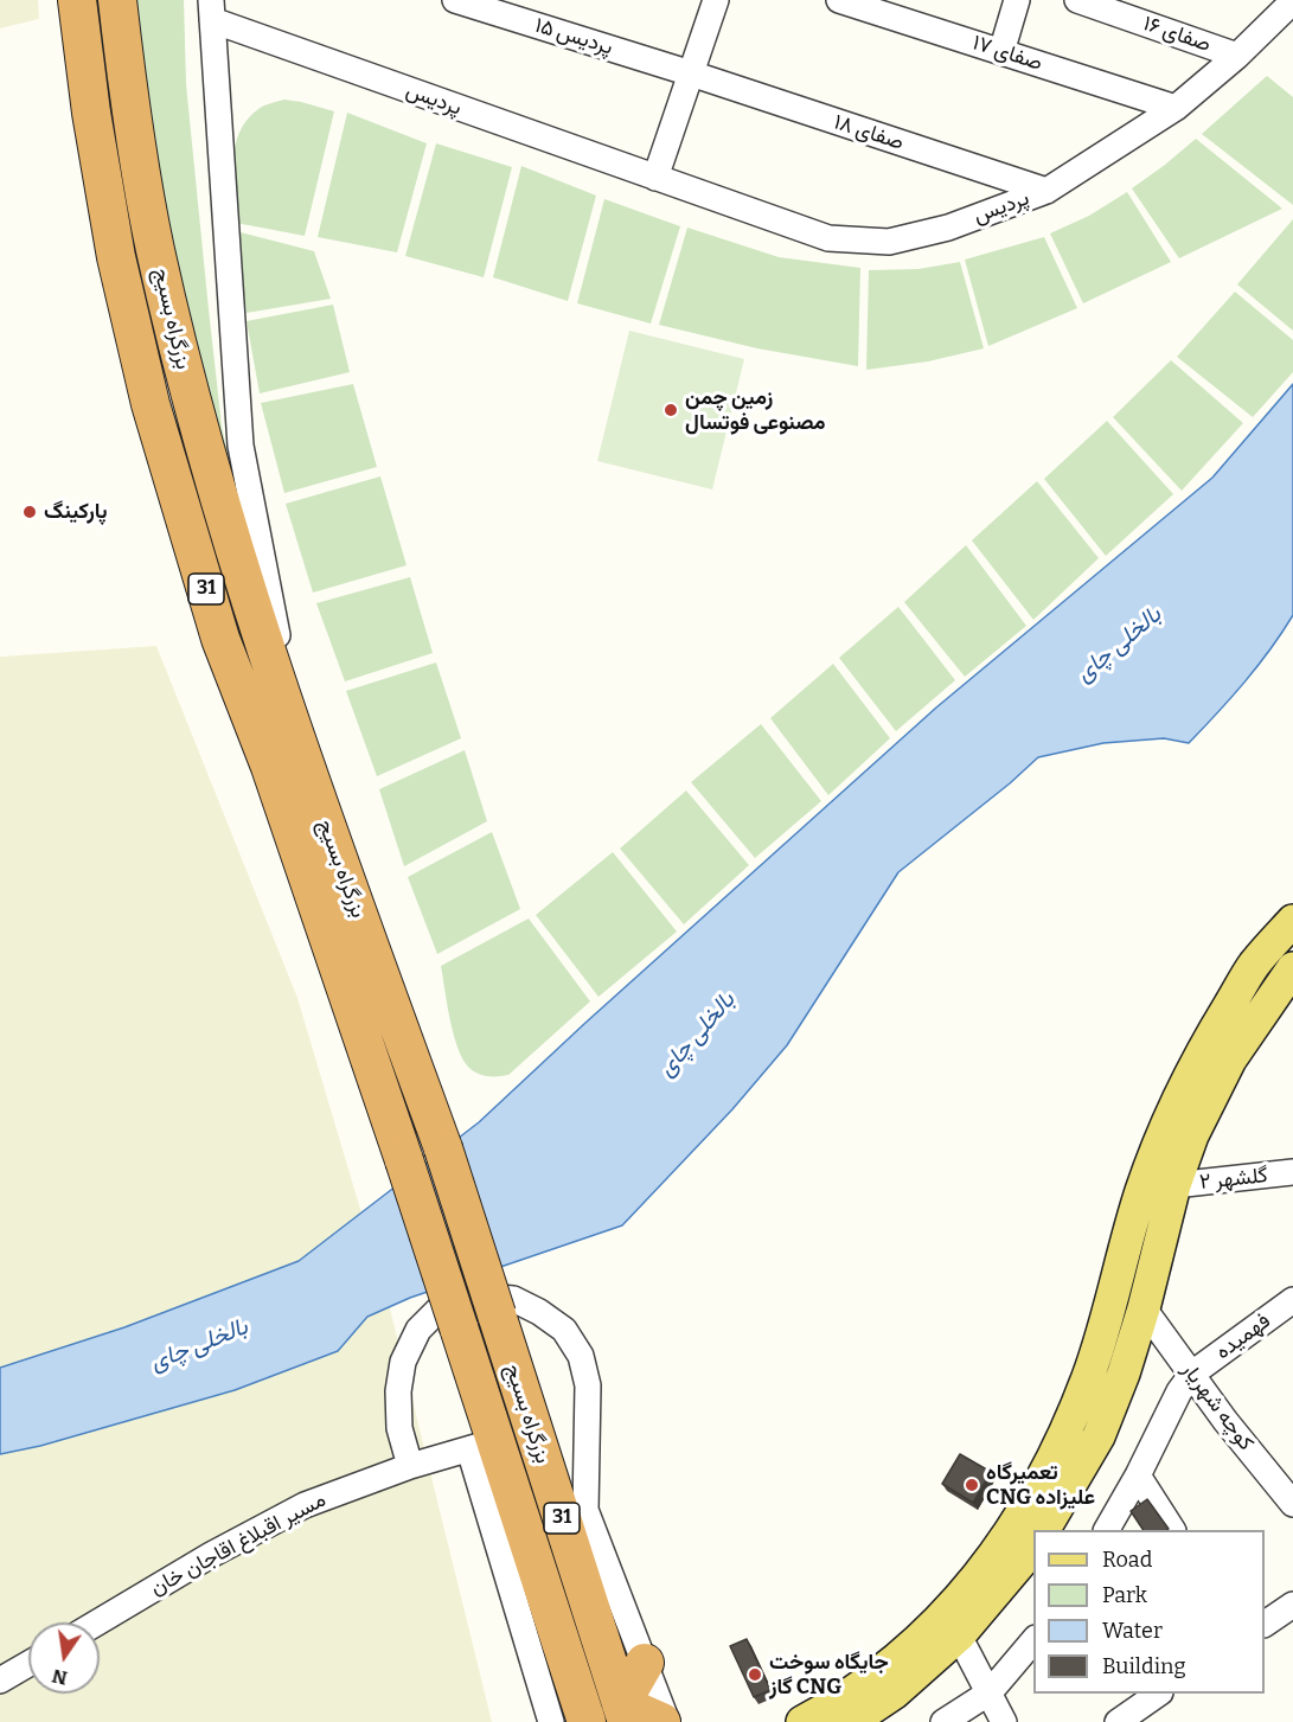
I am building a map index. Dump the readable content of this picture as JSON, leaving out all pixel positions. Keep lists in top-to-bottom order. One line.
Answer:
{"streets":{"highway":["بزرگراه بسیج","31"],"street":["صفای ۱۶","پردیس ۱۵","صفای ۱۷","پردیس","صفای ۱۸","گلشهر ۲","فهمیده","کوچه شهریار","مسیر اقبلاغ اقاجان خان"]},"crossings":[["صفای ۱۶","پردیس"],["پردیس ۱۵","صفای ۱۸"],["صفای ۱۷","پردیس"],["پردیس","صفای ۱۸"],["بزرگراه بسیج","مسیر اقبلاغ اقاجان خان"],["فهمیده","کوچه شهریار"]],"water":["بالخلی چای"],"places":["زمین چمن مصنوعی فوتسال","پارکینگ","تعمیرگاه CNG علیزاده","جایگاه سوخت گاز CNG"],"legend":["Road","Park","Water","Building"],"north":"bottom"}
